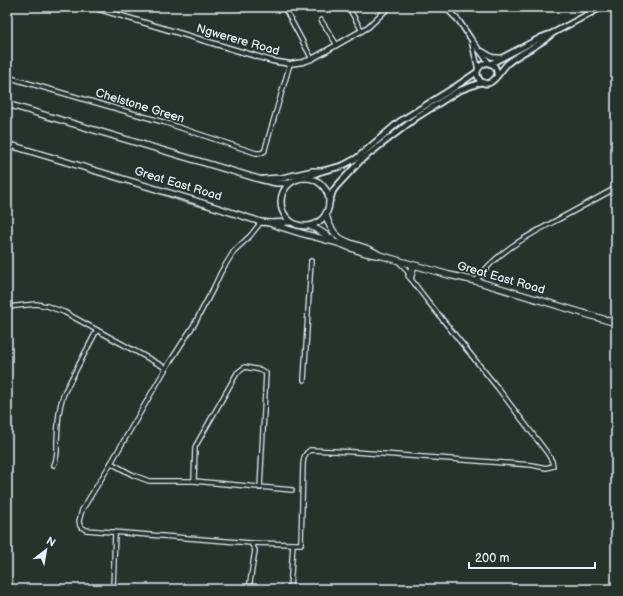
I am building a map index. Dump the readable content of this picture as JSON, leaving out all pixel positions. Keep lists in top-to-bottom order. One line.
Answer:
{"streets":{"highway":["Great East Road"],"street":["Ngwerere Road","Chelstone Green"]},"crossings":[["Ngwerere Road","Chelstone Green"]],"scale_bar":"200 m","north":"top right"}
